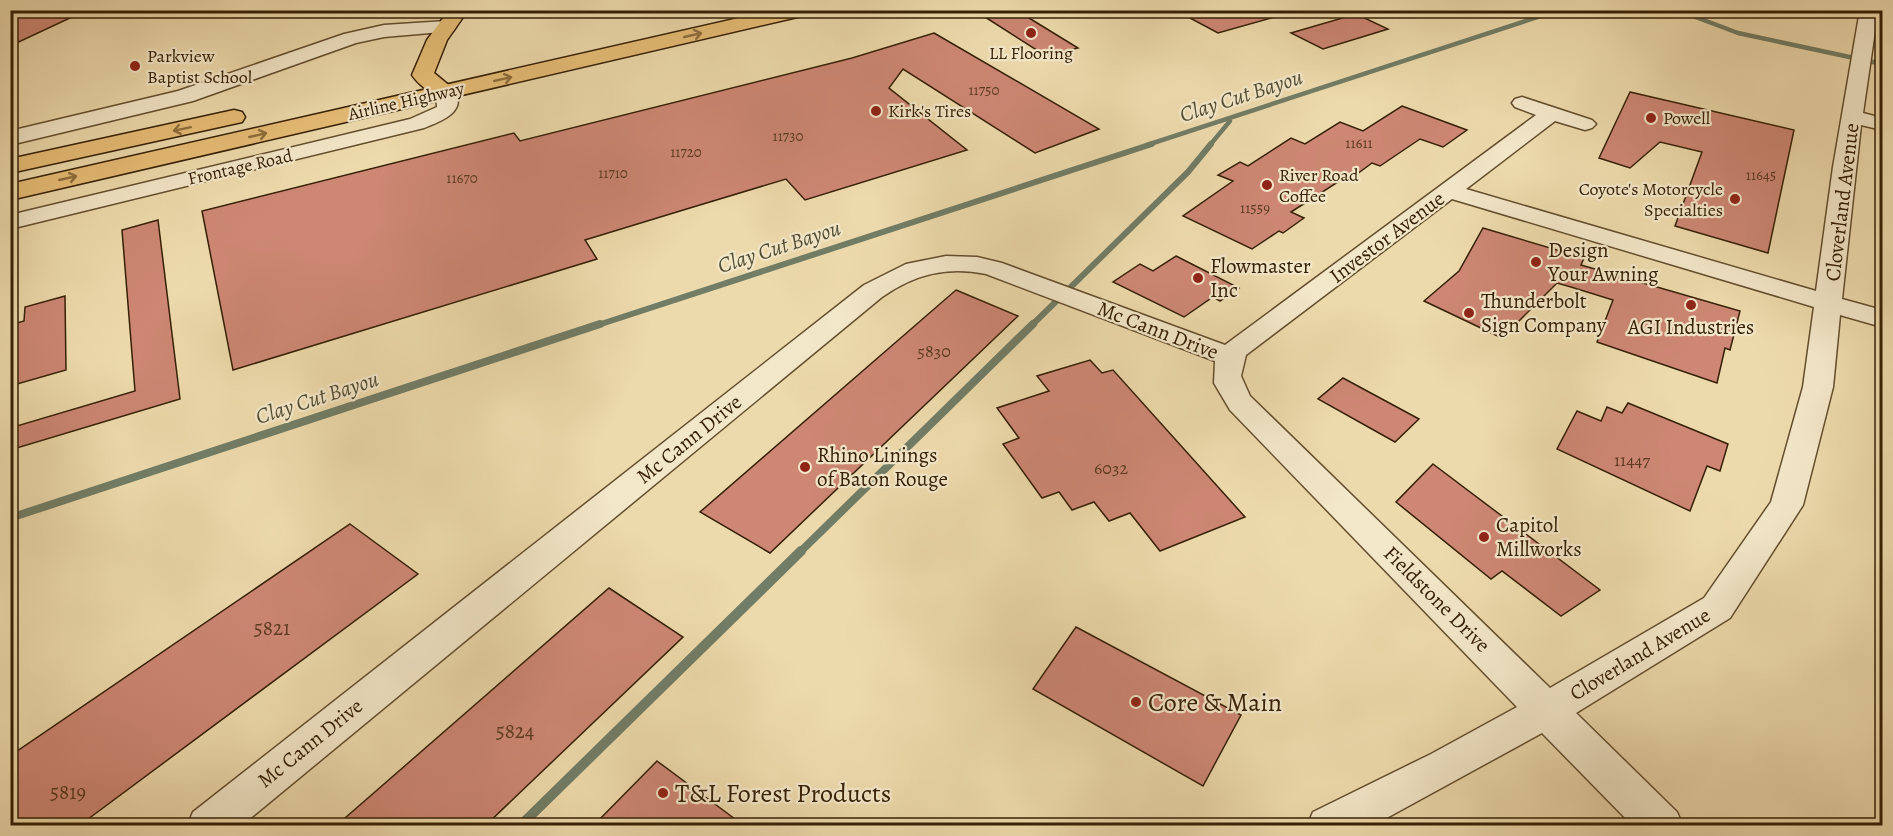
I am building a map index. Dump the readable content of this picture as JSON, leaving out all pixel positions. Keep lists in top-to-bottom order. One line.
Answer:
{"streets":{"main road":["Airline Highway"],"street":["Frontage Road","Cloverland Avenue","Investor Avenue","Mc Cann Drive","Fieldstone Drive"]},"crossings":[["Airline Highway","Frontage Road"],["Cloverland Avenue","Fieldstone Drive"],["Investor Avenue","Mc Cann Drive"],["Investor Avenue","Fieldstone Drive"],["Mc Cann Drive","Fieldstone Drive"]],"water":["Clay Cut Bayou"],"places":["LL Flooring","Parkview Baptist School","Kirk's Tires","Powell","River Road Coffee","Coyote's Motorcycle Specialties","Design Your Awning","Flowmaster Inc","AGI Industries","Thunderbolt Sign Company","Rhino Linings of Baton Rouge","Capitol Millworks","Core & Main","T&L Forest Products"],"house_numbers":["11750","11730","11611","11720","11710","11645","11670","11559","5830","11447","6032","5821","5824","5819"]}
